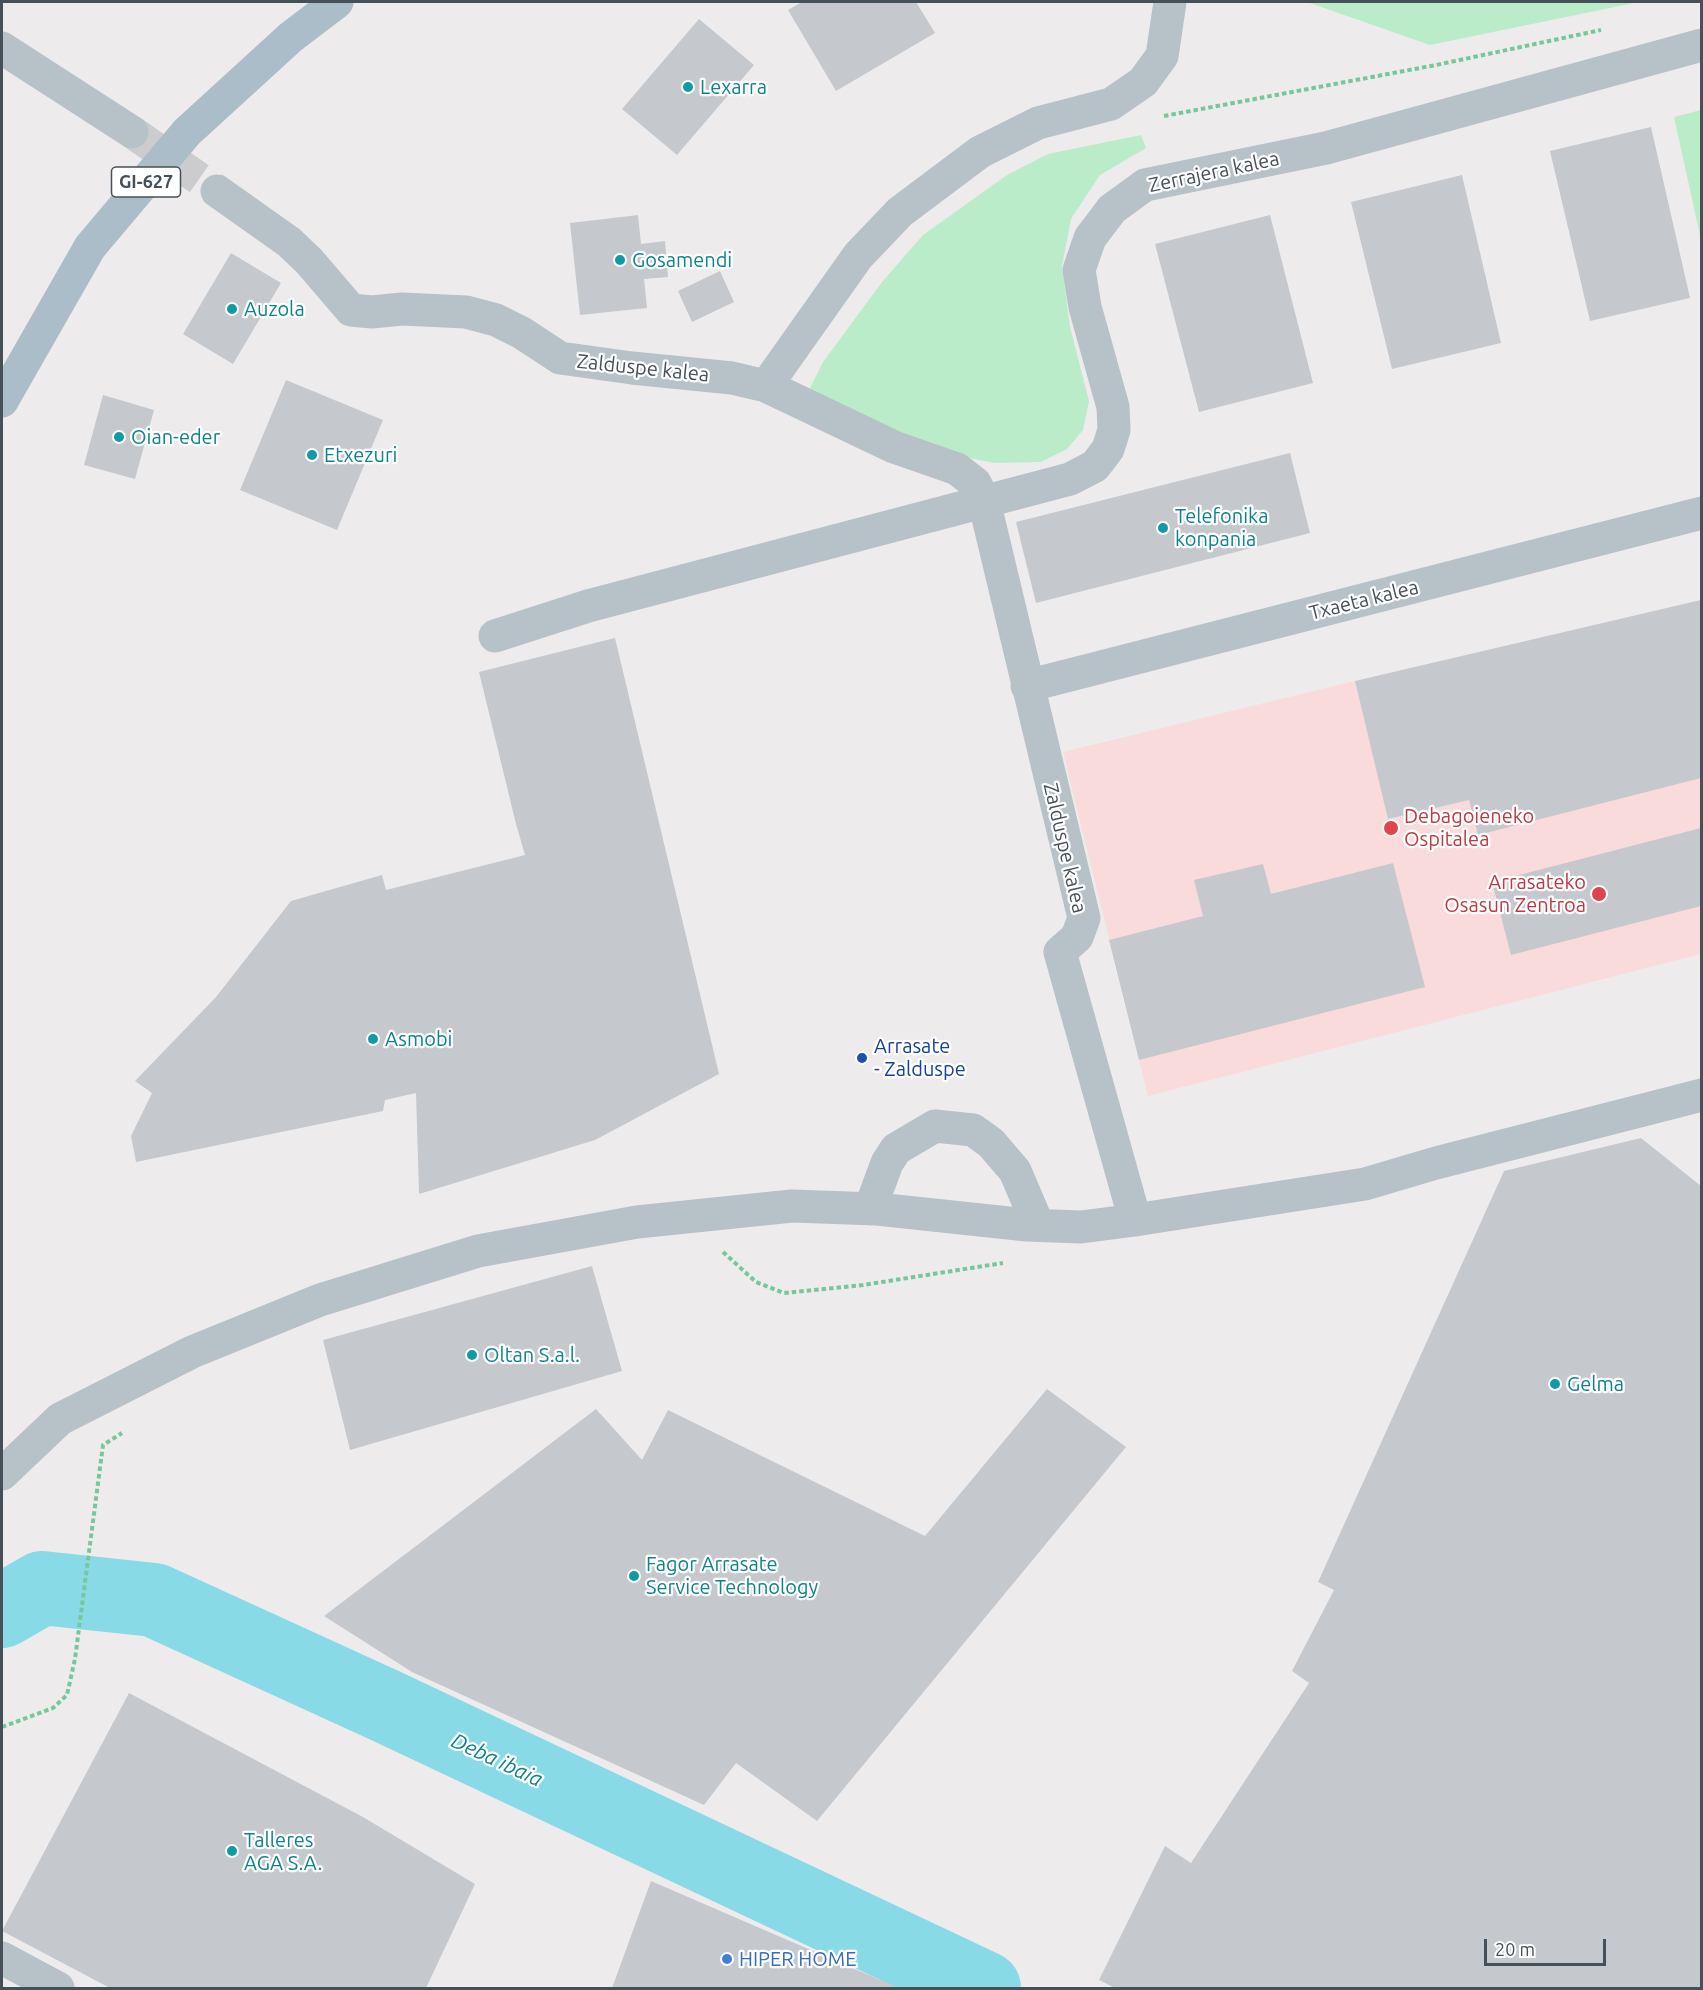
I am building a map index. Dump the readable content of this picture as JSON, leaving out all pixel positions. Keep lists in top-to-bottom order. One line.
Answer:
{"streets":{"main road":["GI-627"],"street":["Zerrajera kalea","Zalduspe kalea","Txaeta kalea"]},"crossings":[["Zerrajera kalea","Zalduspe kalea"],["Zalduspe kalea","Txaeta kalea"]],"water":["Deba ibaia"],"places":["Lexarra","Gosamendi","Auzola","Oian-eder","Etxezuri","Telefonika konpania","Debagoieneko Ospitalea","Arrasateko Osasun Zentroa","Asmobi","Arrasate - Zalduspe","Oltan S.a.l.","Gelma","Fagor Arrasate Service Technology","Talleres AGA S.A.","HIPER HOME"],"scale_bar":"20 m"}
